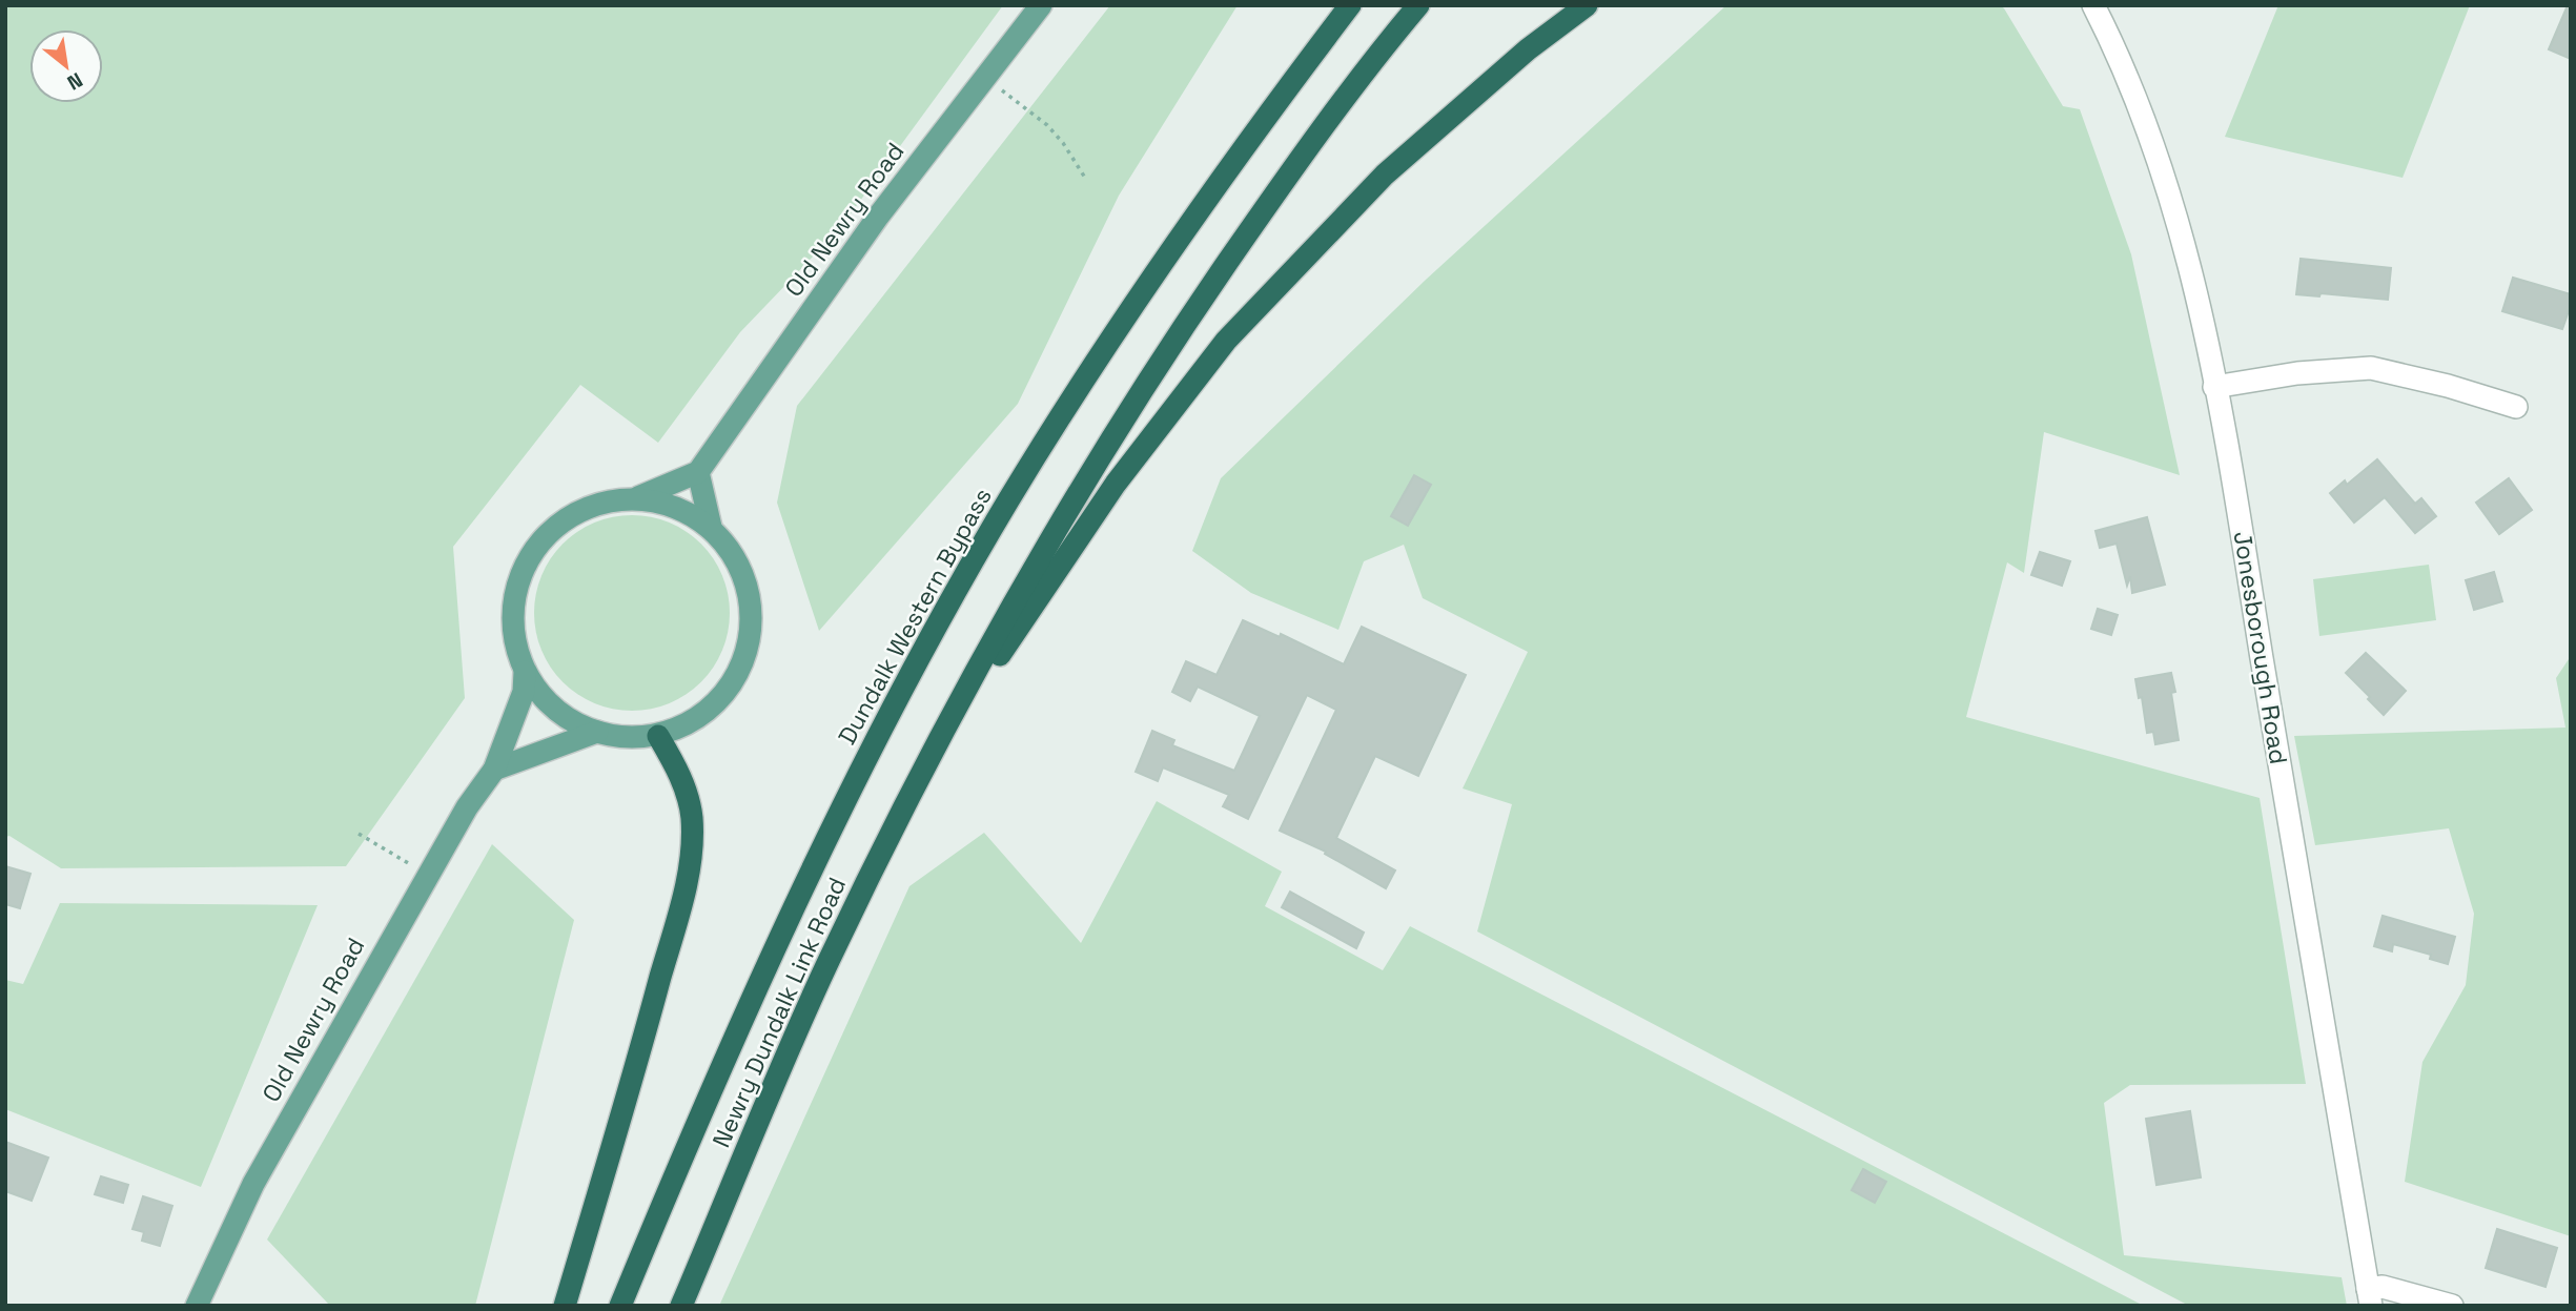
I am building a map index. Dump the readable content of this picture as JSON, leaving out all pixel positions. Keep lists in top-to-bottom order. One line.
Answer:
{"streets":{"highway":["Dundalk Western Bypass","Newry Dundalk Link Road"],"main road":["Old Newry Road"],"street":["Jonesborough Road"]},"north":"bottom right"}
